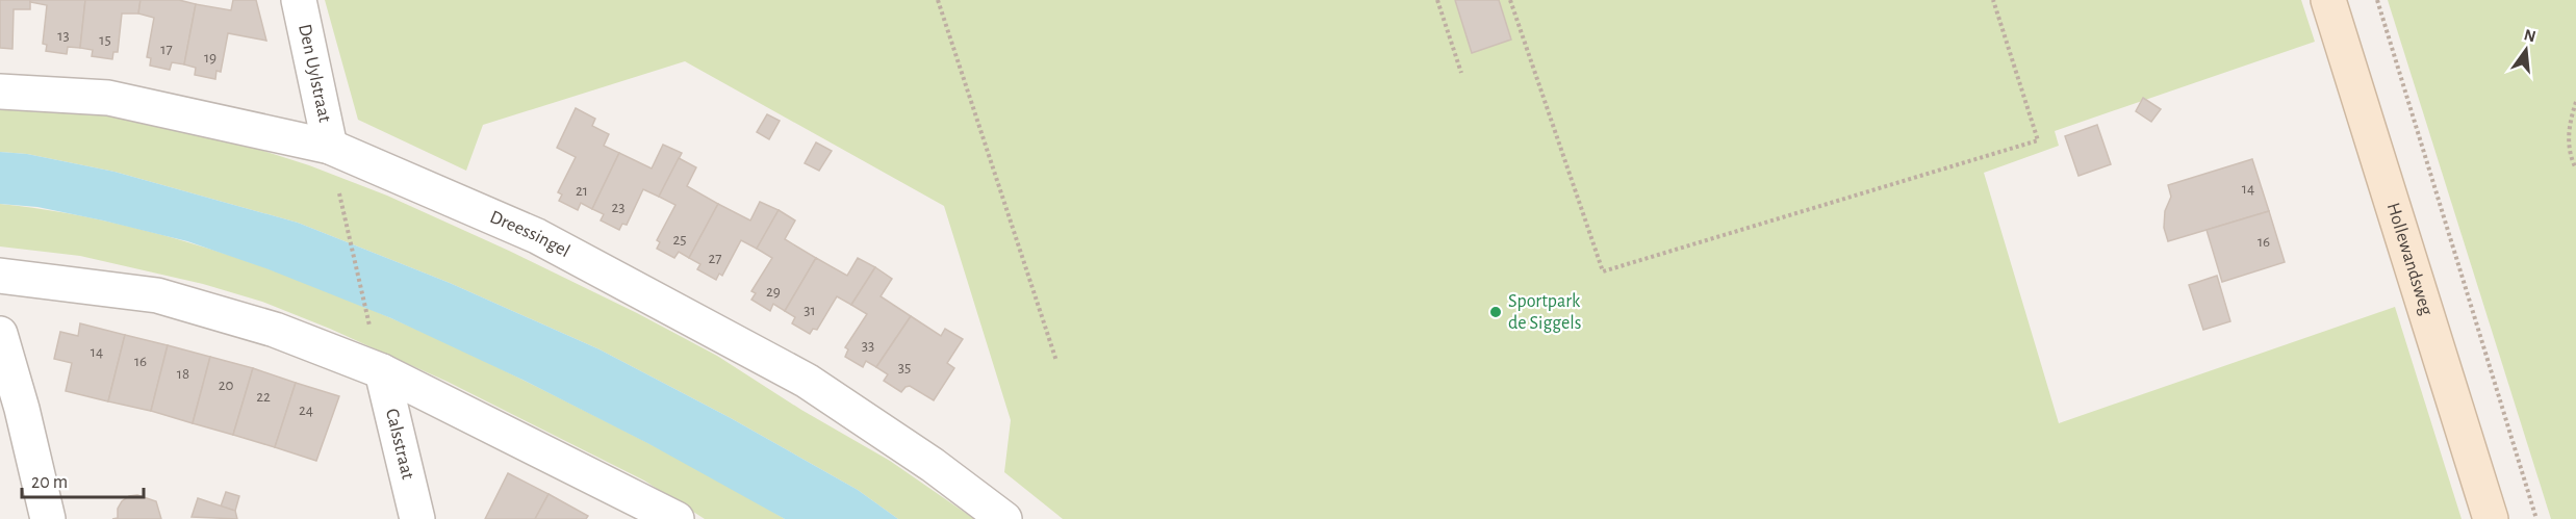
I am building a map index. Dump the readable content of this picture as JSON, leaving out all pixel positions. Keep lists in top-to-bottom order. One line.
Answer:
{"streets":{"main road":["Hollewandsweg"],"street":["Den Uylstraat","Dreessingel","Calsstraat"]},"crossings":[["Den Uylstraat","Dreessingel"]],"places":["Sportpark de Siggels"],"house_numbers":["13","15","17","19","14","21","23","25","16","27","29","31","33","14","16","35","18","20","22","24"],"scale_bar":"20 m","north":"top"}
